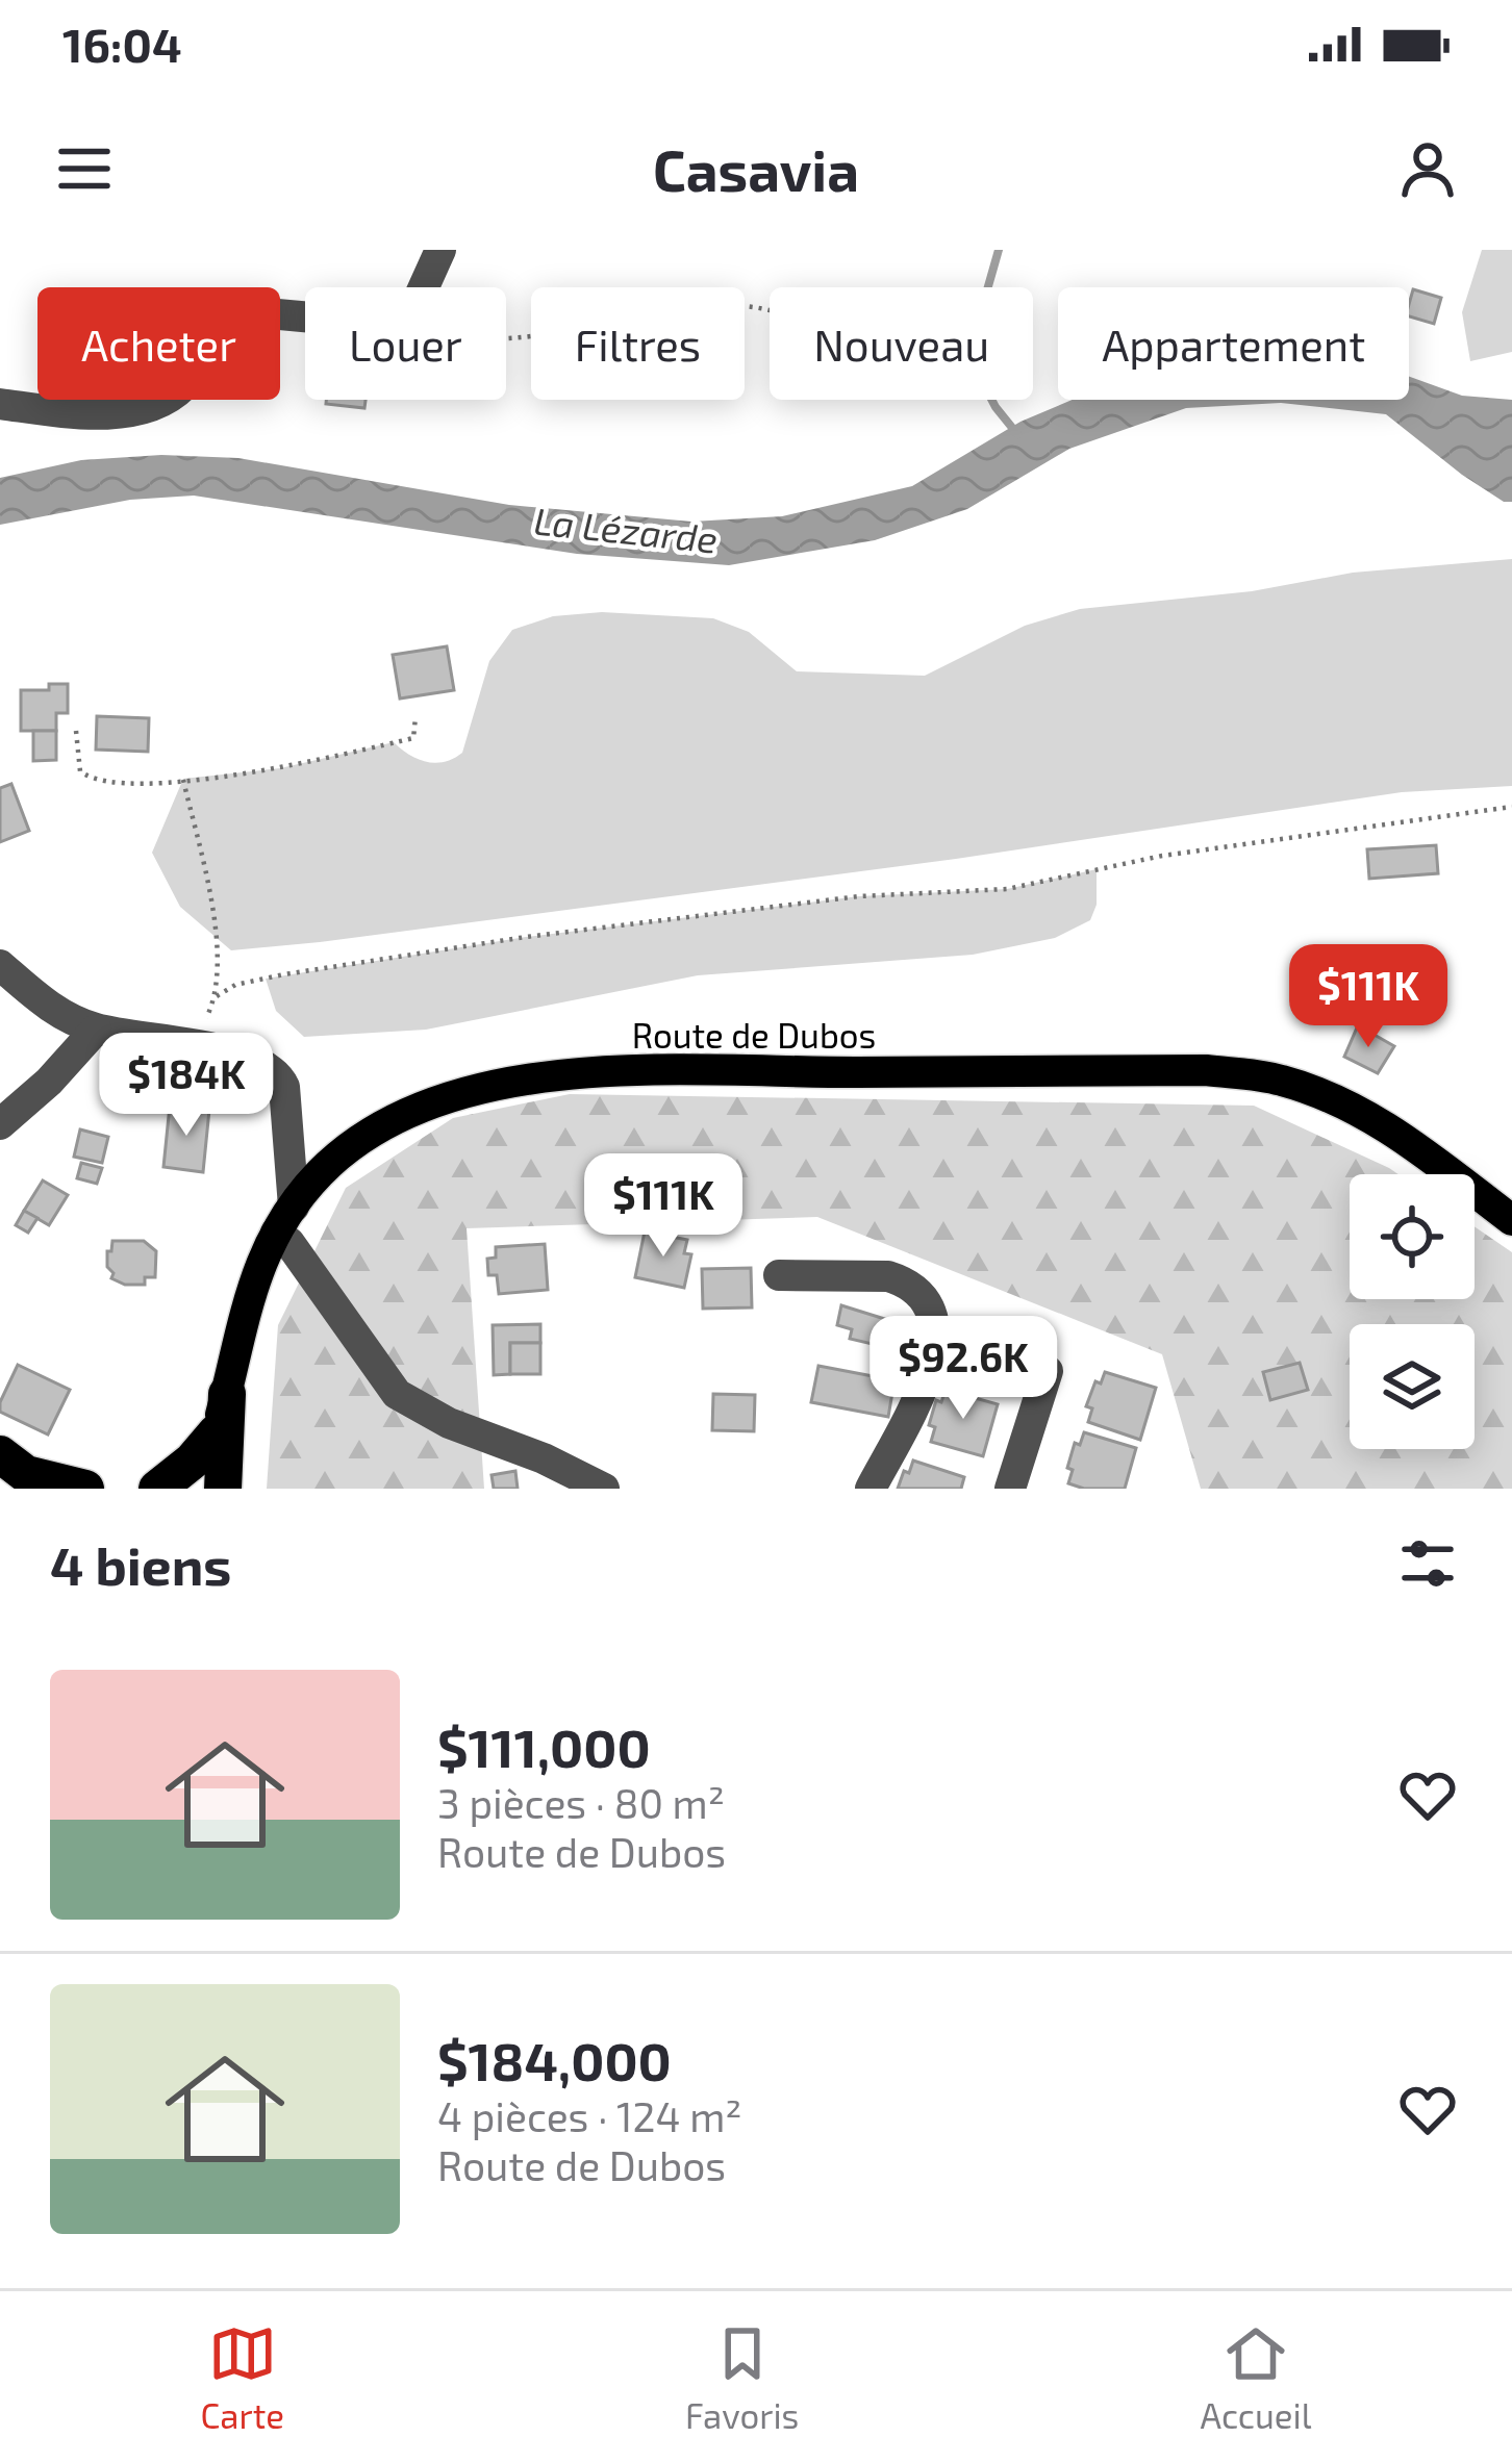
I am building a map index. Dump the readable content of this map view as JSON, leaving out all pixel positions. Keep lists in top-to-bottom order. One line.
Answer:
{"streets":{"main road":["Route de Dubos"]},"water":["La Lézarde"],"page":{"status":"16:04","header":"Casavia","chip":["Acheter","Louer","Filtres","Nouveau","Appartement"],"price":["$111K","$184K","$111K","$92.6K"],"heading":"4 biens","list":[{"name":"$111,000","note":"3 pièces · 80 m² · Route de Dubos"},{"name":"$184,000","note":"4 pièces · 124 m² · Route de Dubos"}],"tabs":["Carte","Favoris","Accueil"]}}
